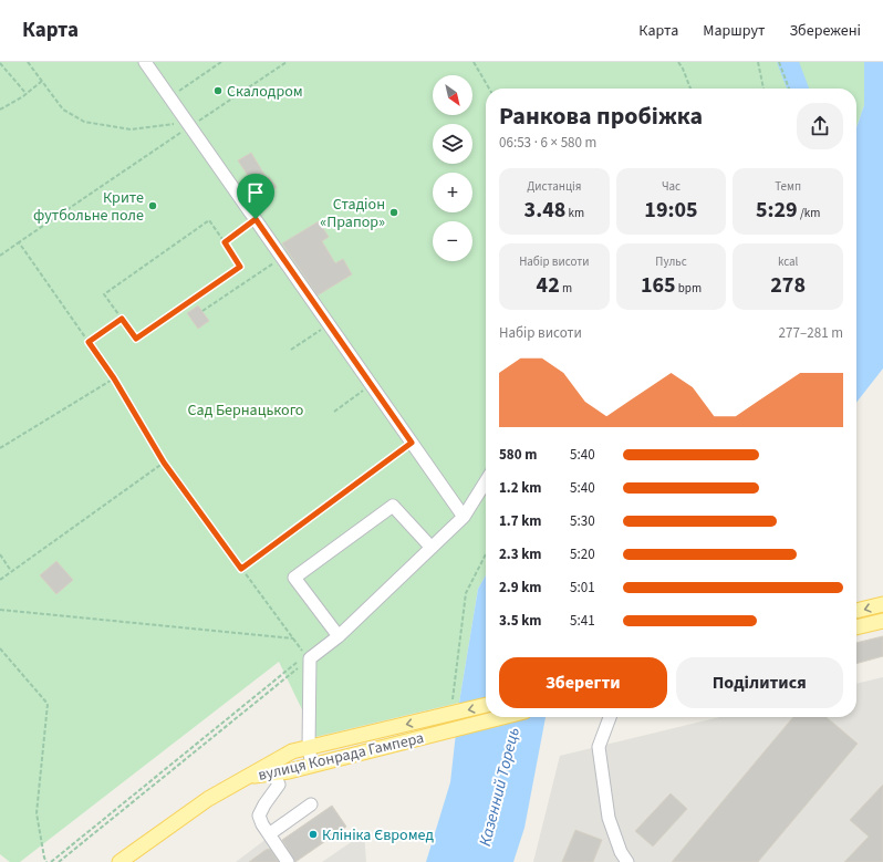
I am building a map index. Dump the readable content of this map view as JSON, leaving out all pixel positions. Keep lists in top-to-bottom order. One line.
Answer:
{"streets":{"main road":["вулиця Конрада Гампера"]},"water":["Казенний Торець"],"parks":["Сад Бернацького"],"places":["Скалодром","Крите футбольне поле","Стадіон «Прапор»","Клініка Євромед"],"north":"bottom right","page":{"header":"Карта","nav":["Карта","Маршрут","Збережені"],"map_buttons":["+","−"],"heading":["Ранкова пробіжка","06:53 · 6 × 580 m"],"stats":[["Дистанція","3.48 km"],["Час","19:05"],["Темп","5:29 /km"],["Набір висоти","42 m"],["Пульс","165 bpm"],["kcal","278"]],"chart":["Набір висоти","277–281 m"],"list":[{"name":"580 m","note":"5:40"},{"name":"1.2 km","note":"5:40"},{"name":"1.7 km","note":"5:30"},{"name":"2.3 km","note":"5:20"},{"name":"2.9 km","note":"5:01"},{"name":"3.5 km","note":"5:41"}],"buttons":["Зберегти","Поділитися"]}}
